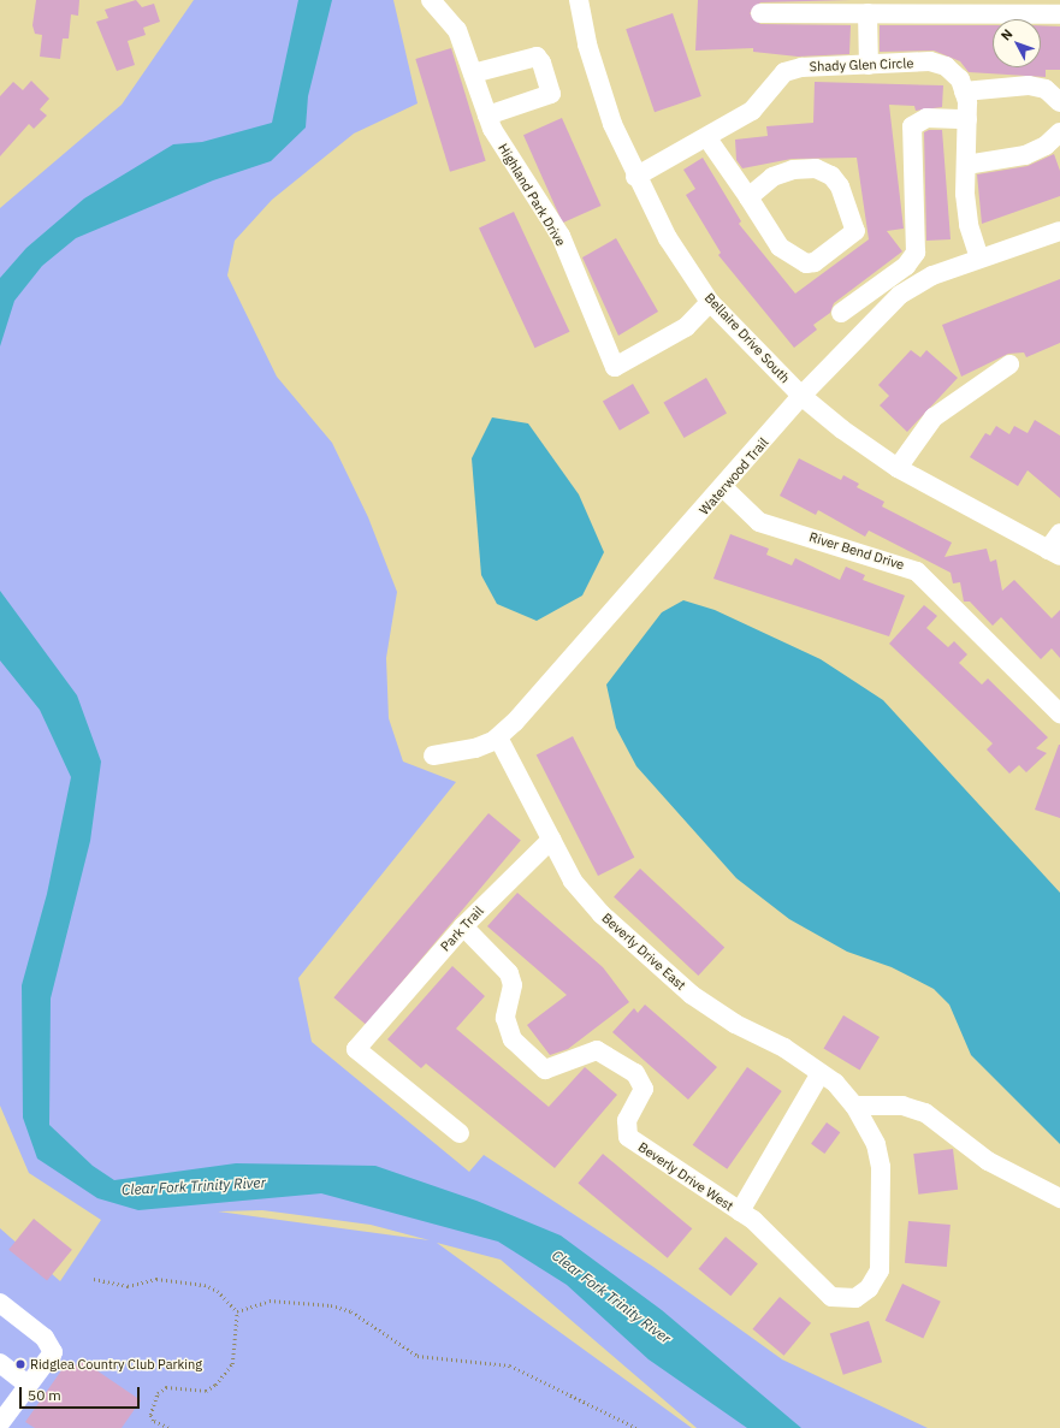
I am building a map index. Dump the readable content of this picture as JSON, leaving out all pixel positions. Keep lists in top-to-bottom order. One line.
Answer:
{"streets":{"street":["Shady Glen Circle","Highland Park Drive","Bellaire Drive South","Waterwood Trail","River Bend Drive","Park Trail","Beverly Drive East","Beverly Drive West"]},"crossings":[["Shady Glen Circle","Bellaire Drive South"],["Shady Glen Circle","Waterwood Trail"],["Highland Park Drive","Bellaire Drive South"],["Bellaire Drive South","Waterwood Trail"],["Waterwood Trail","River Bend Drive"],["Waterwood Trail","Beverly Drive East"],["Park Trail","Beverly Drive East"],["Park Trail","Beverly Drive West"],["Beverly Drive East","Beverly Drive West"]],"water":["Clear Fork Trinity River"],"places":["Ridglea Country Club Parking"],"scale_bar":"50 m","north":"top left"}
